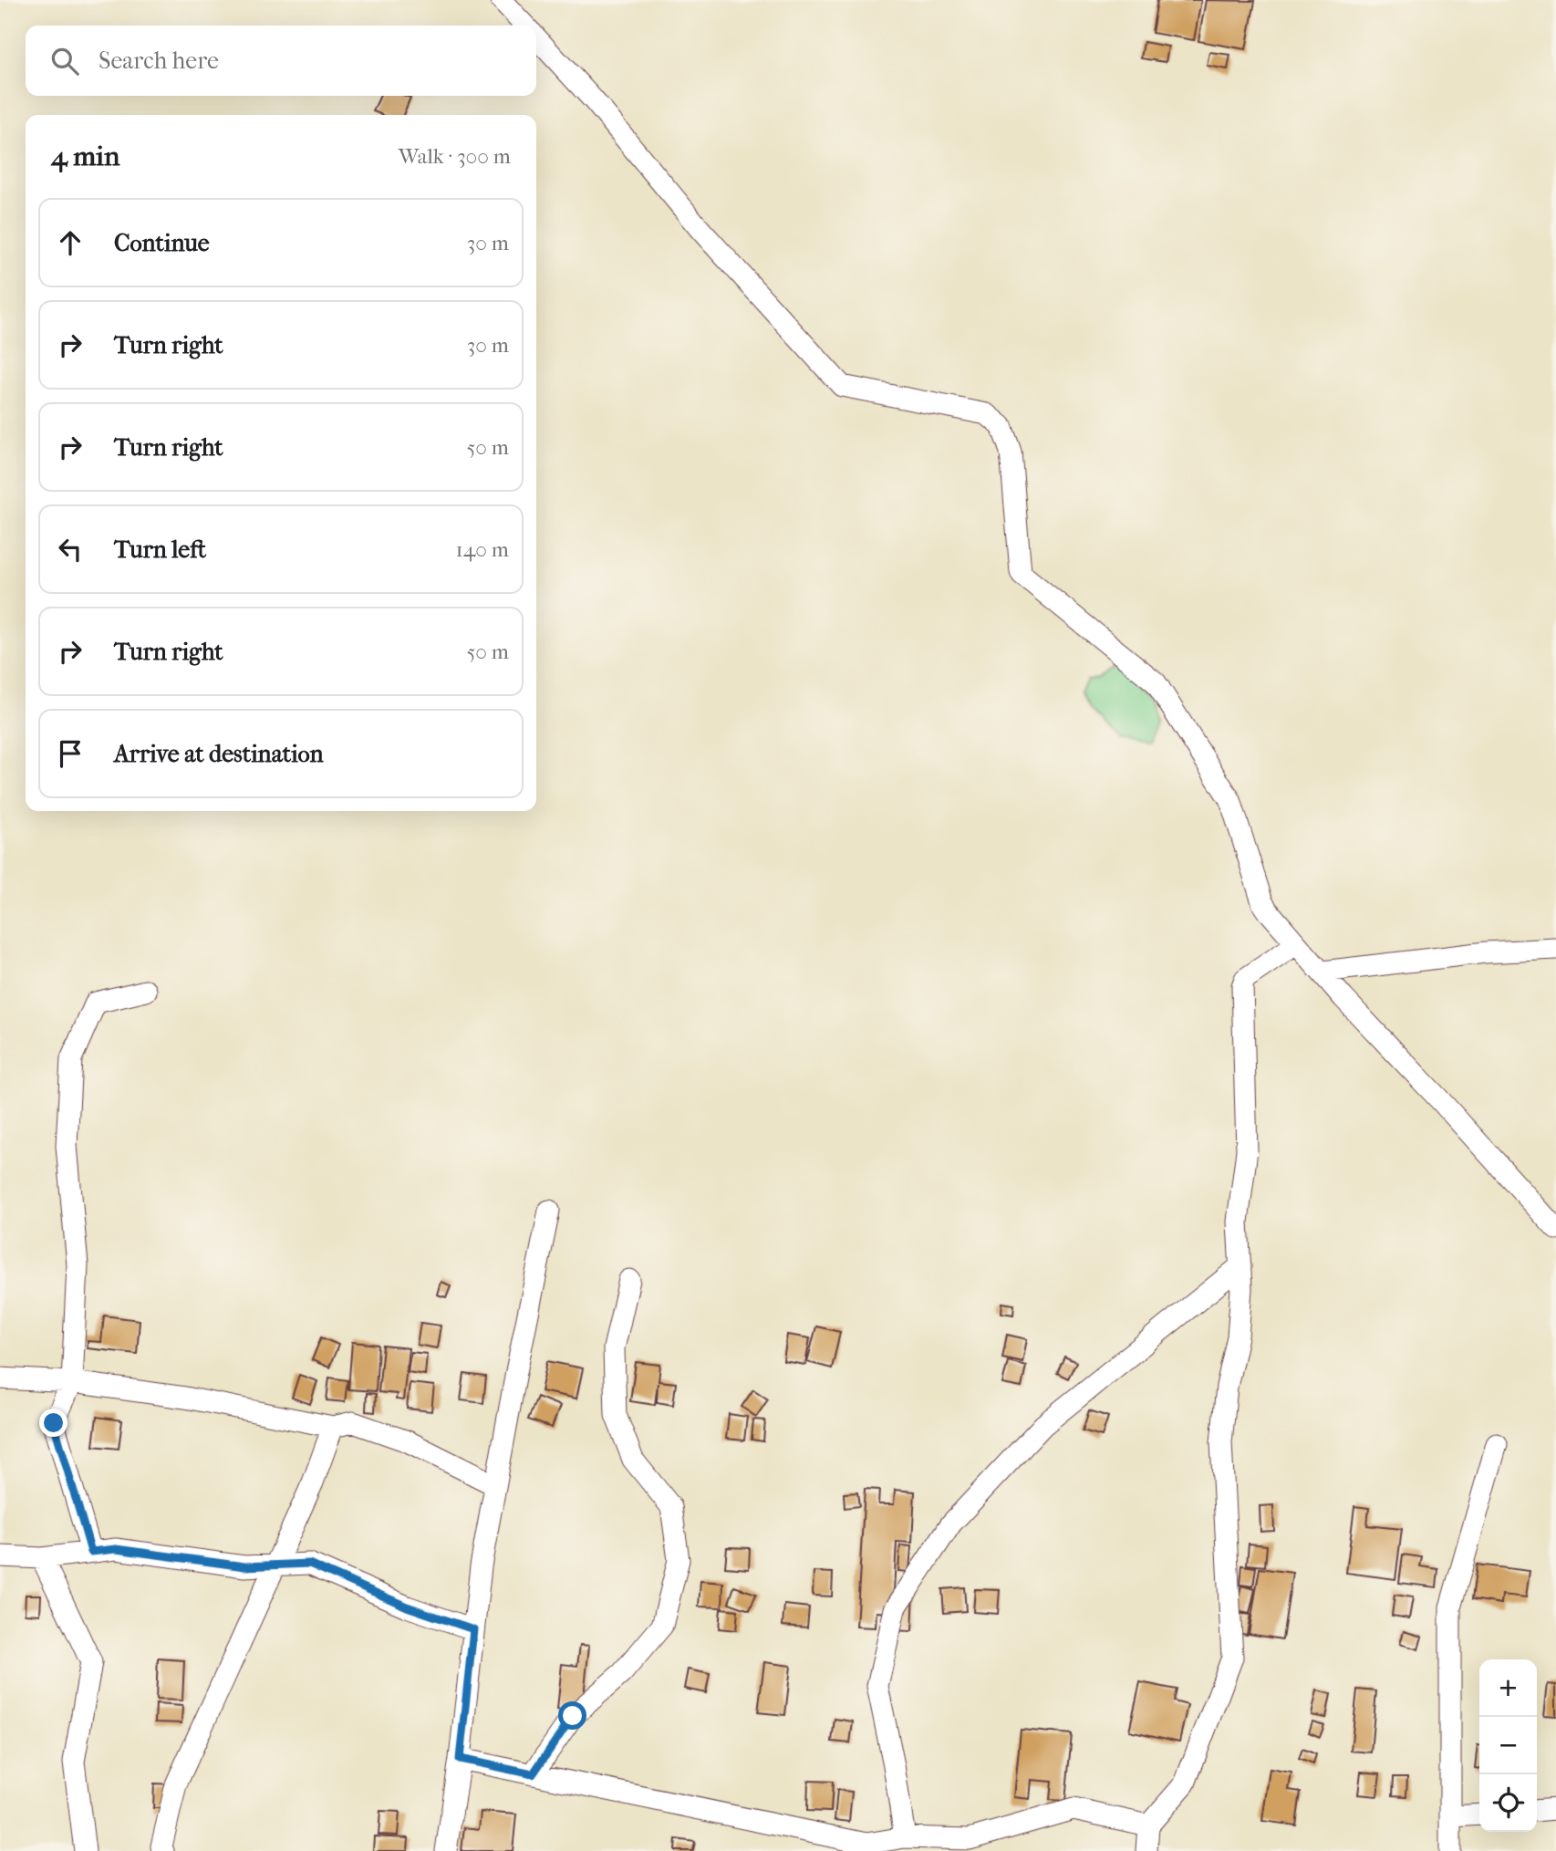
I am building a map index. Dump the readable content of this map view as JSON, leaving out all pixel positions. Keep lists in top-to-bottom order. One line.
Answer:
{"page":{"search":"Search here","heading":["4 min","Walk · 300 m"],"list":[["Continue","30 m"],["Turn right","30 m"],["Turn right","50 m"],["Turn left","140 m"],["Turn right","50 m"],"Arrive at destination"],"map_buttons":["+","−"]}}
